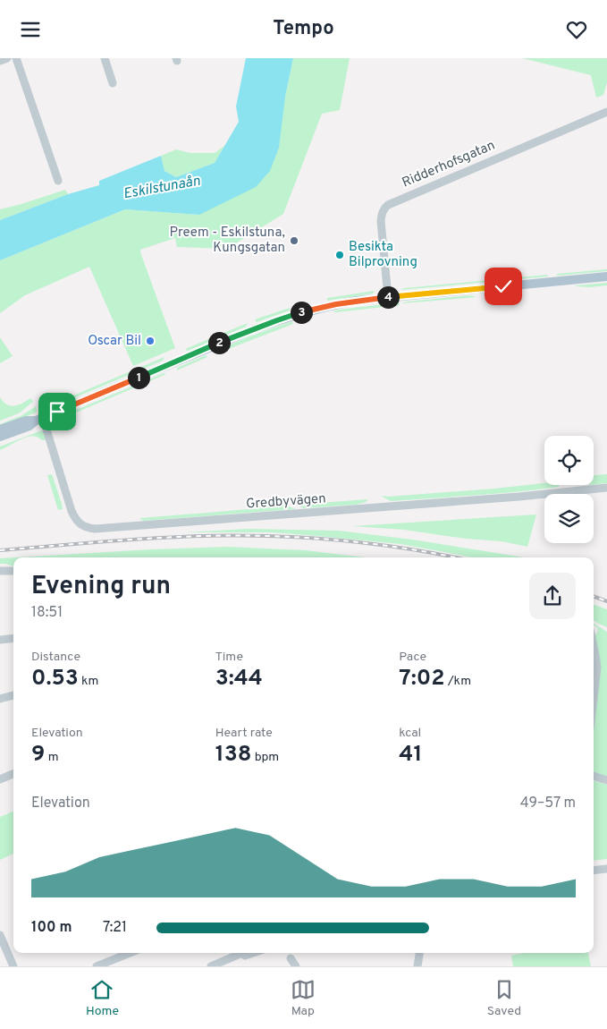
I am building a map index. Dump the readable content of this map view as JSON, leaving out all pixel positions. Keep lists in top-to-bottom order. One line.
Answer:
{"streets":{"street":["Ridderhofsgatan","Gredbyvägen"]},"water":["Eskilstunaån"],"places":["Preem - Eskilstuna, Kungsgatan","Besikta Bilprovning","Oscar Bil"],"page":{"header":"Tempo","pins":["4","3","2","1"],"heading":["Evening run","18:51"],"stats":[["Distance","0.53 km"],["Time","3:44"],["Pace","7:02 /km"],["Elevation","9 m"],["Heart rate","138 bpm"],["kcal","41"]],"chart":["Elevation","49–57 m"],"list":[{"name":"100 m","note":"7:21"}],"tabs":["Home","Map","Saved"]}}
